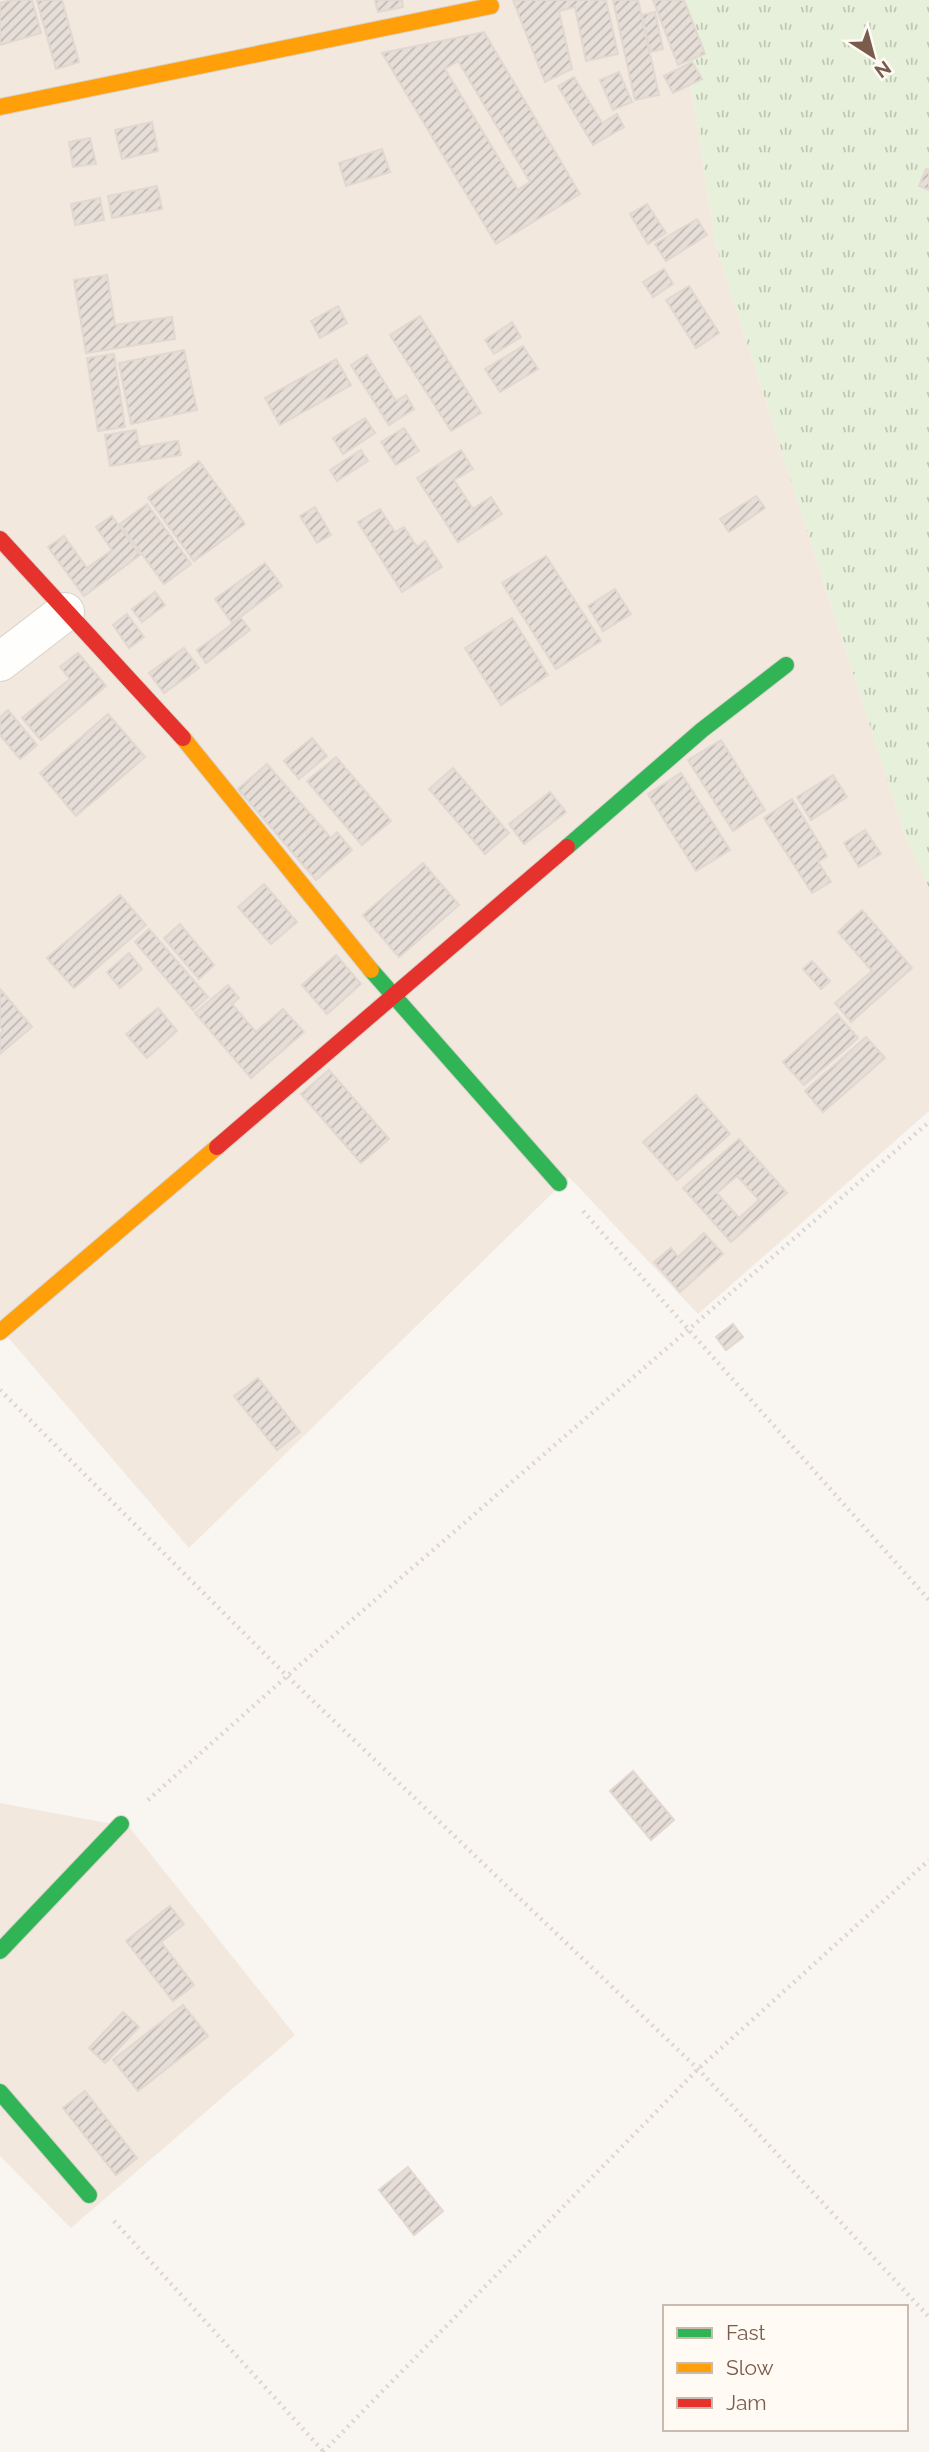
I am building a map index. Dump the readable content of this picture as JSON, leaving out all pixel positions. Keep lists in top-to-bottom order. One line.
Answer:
{"legend":["Fast","Slow","Jam"],"north":"bottom right"}
